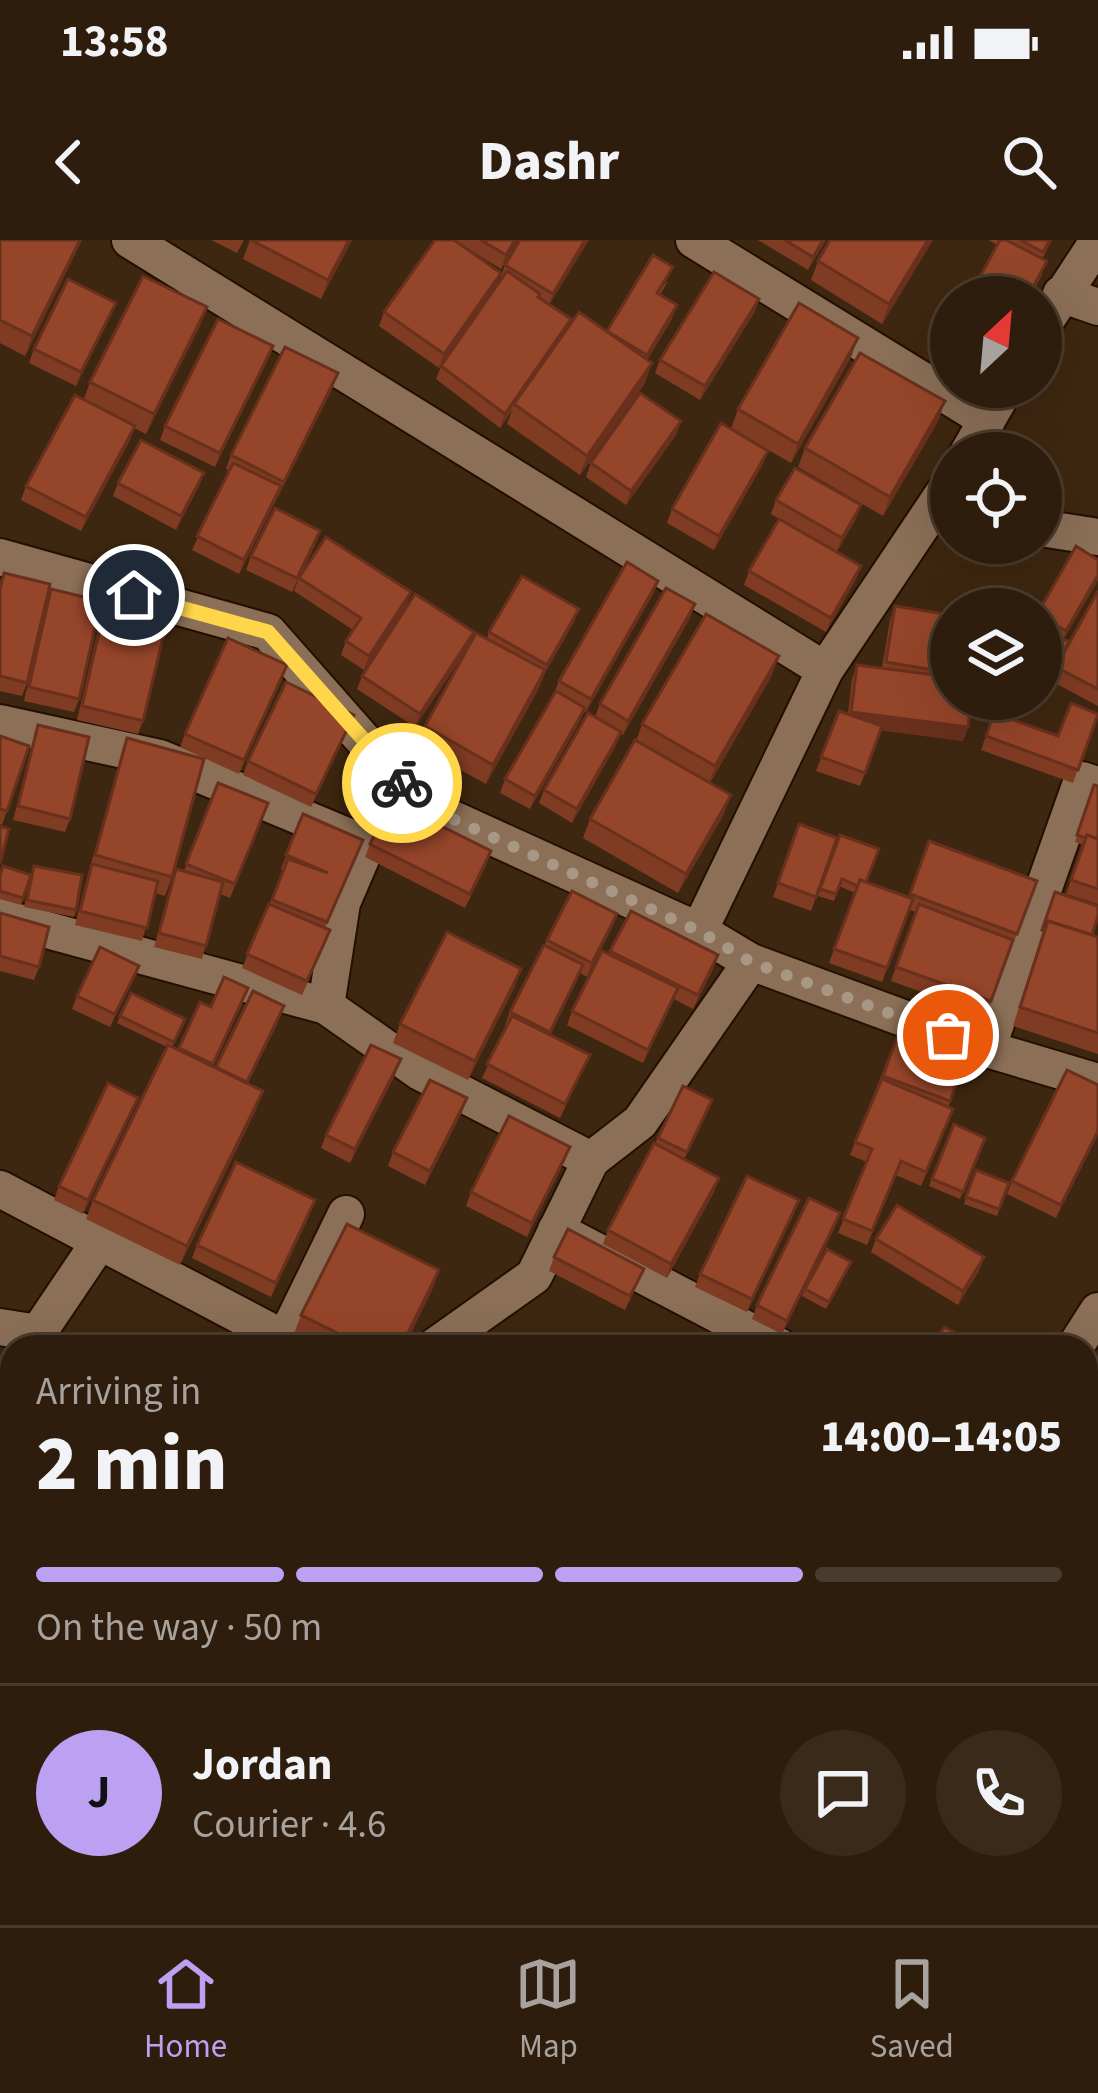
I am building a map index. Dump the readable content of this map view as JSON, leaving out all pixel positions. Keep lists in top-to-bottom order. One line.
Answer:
{"north":"top right","page":{"status":"13:58","header":"Dashr","heading":["2 min","Arriving in","14:00–14:05"],"panel":["Jordan","Courier · 4.6"],"bar":"On the way · 50 m","round":"J","tabs":["Home","Map","Saved"]}}
